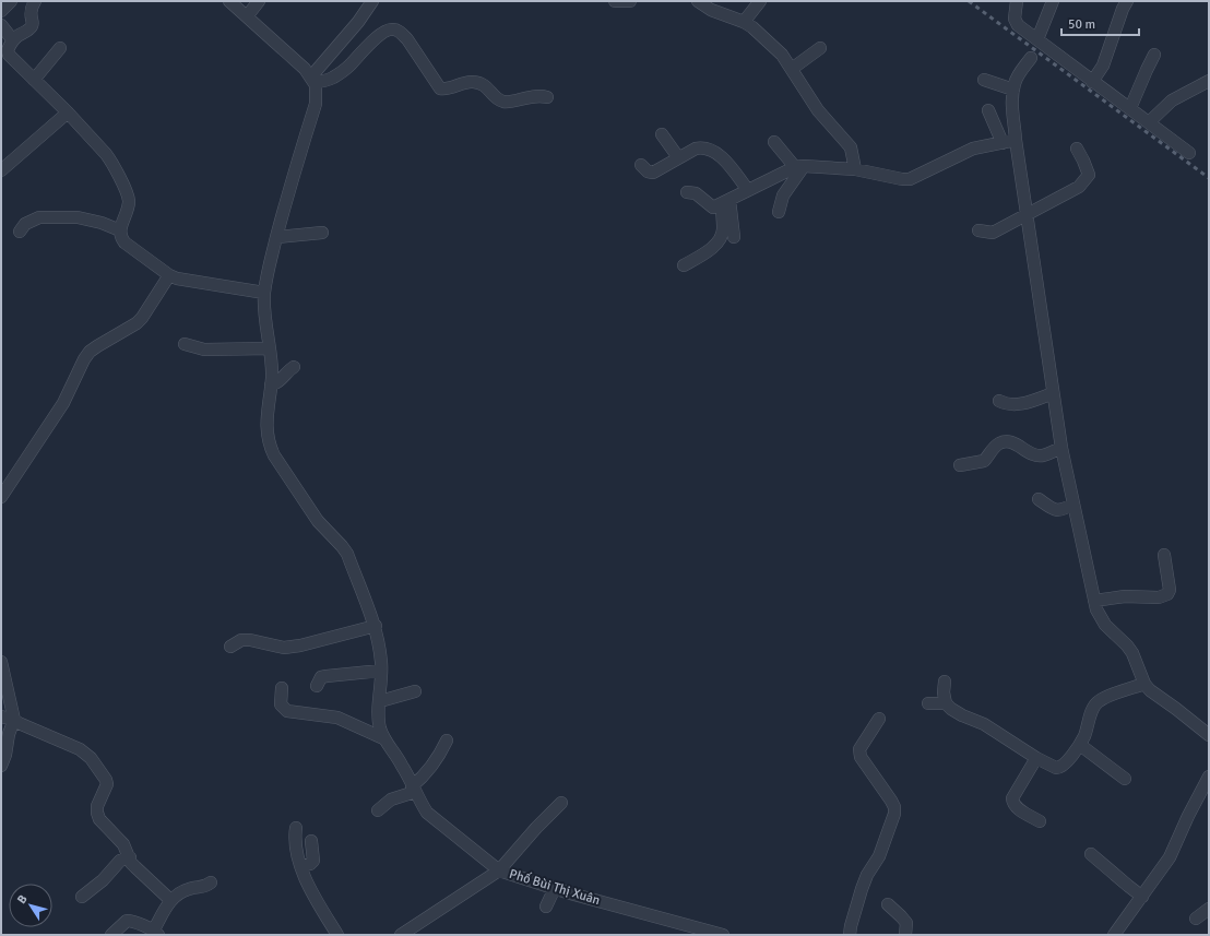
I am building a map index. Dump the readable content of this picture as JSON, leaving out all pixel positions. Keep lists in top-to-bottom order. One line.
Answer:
{"streets":{"street":["Phố Bùi Thị Xuân"]},"scale_bar":"50 m","north":"top left"}
